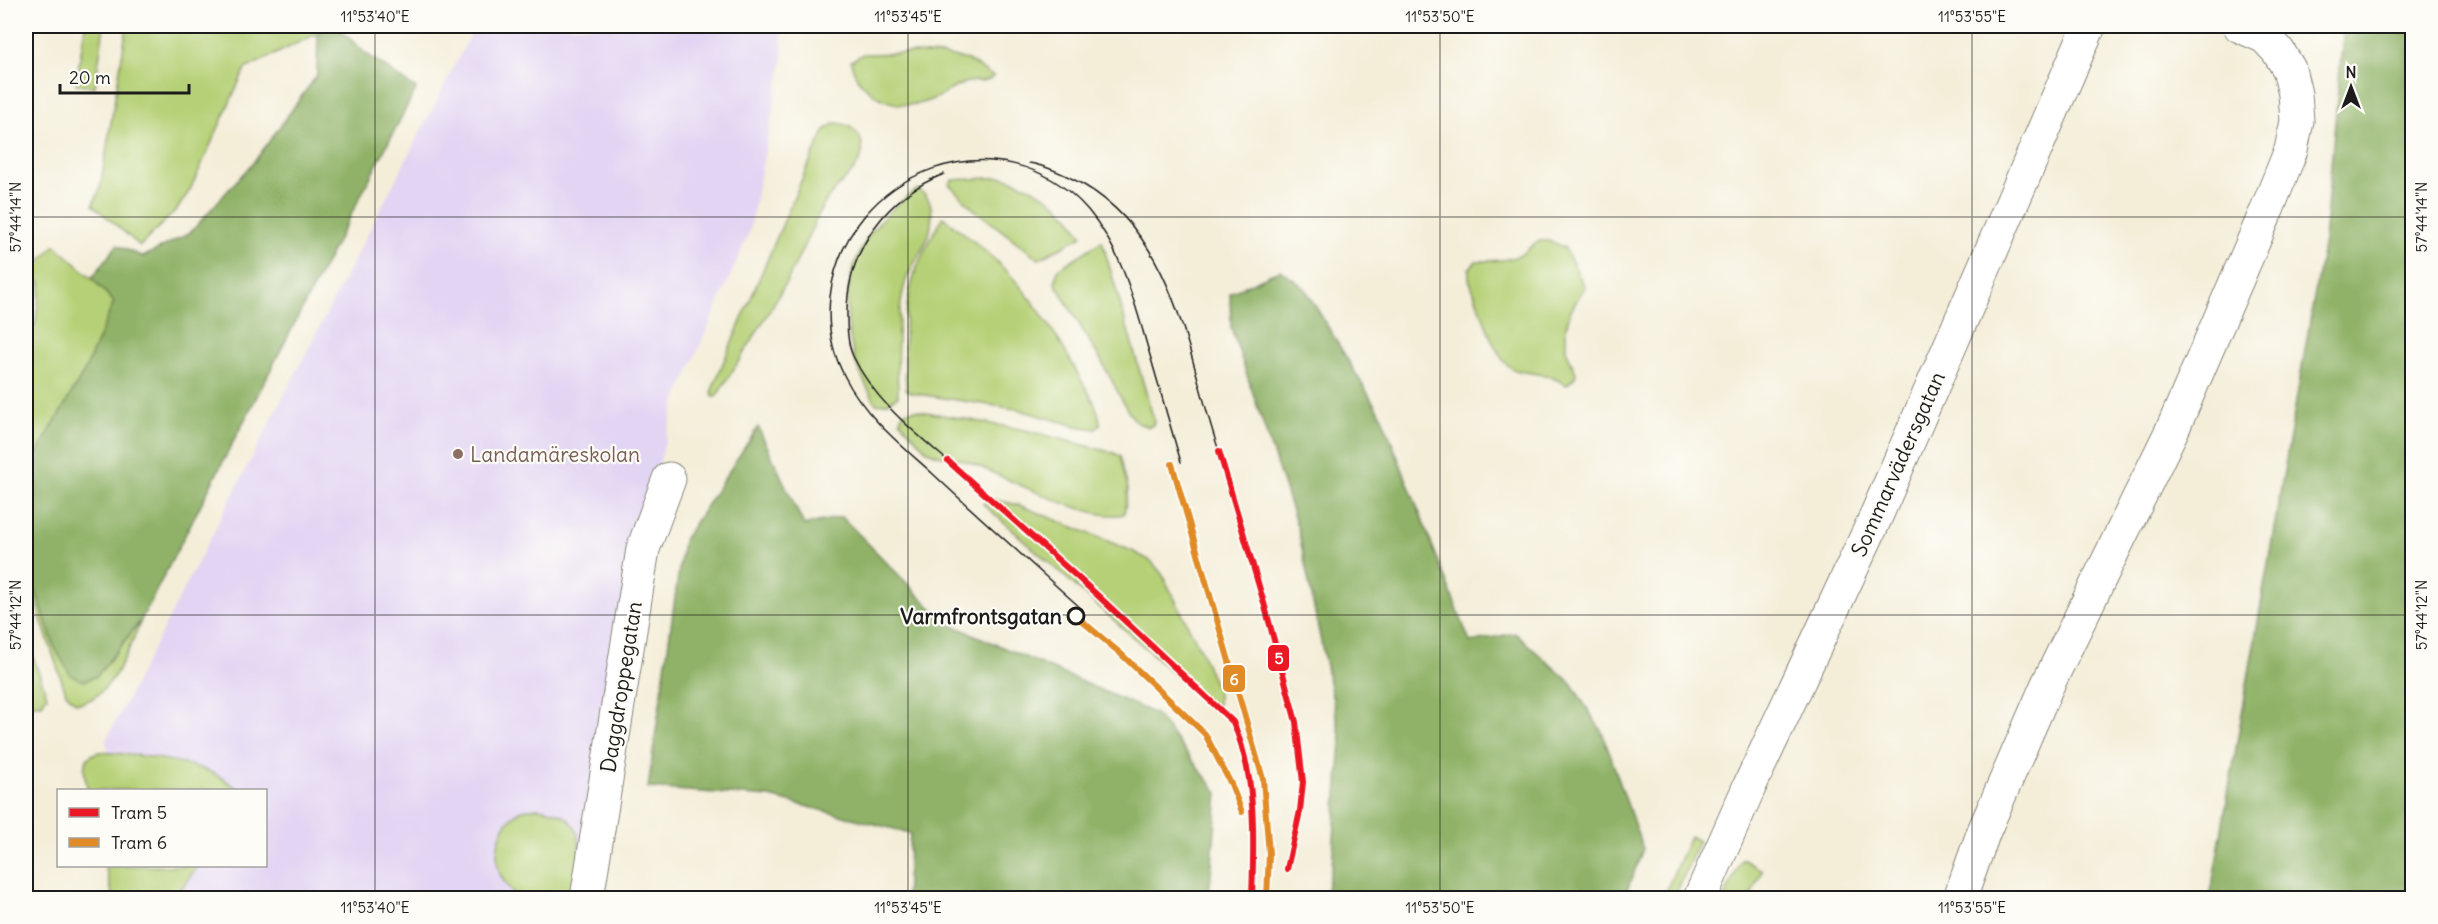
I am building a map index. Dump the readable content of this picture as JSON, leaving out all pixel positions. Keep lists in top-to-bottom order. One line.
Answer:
{"streets":{"street":["Sommarvädersgatan","Daggdroppegatan"]},"places":["Landamäreskolan","Varmfrontsgatan"],"lines":["tram line 5","tram line 6"],"legend":["Tram 5","Tram 6"],"scale_bar":"20 m","north":"top","coordinates":["11°53'40\"E","11°53'45\"E","11°53'50\"E","11°53'55\"E","57°44'14\"N","57°44'12\"N"]}
